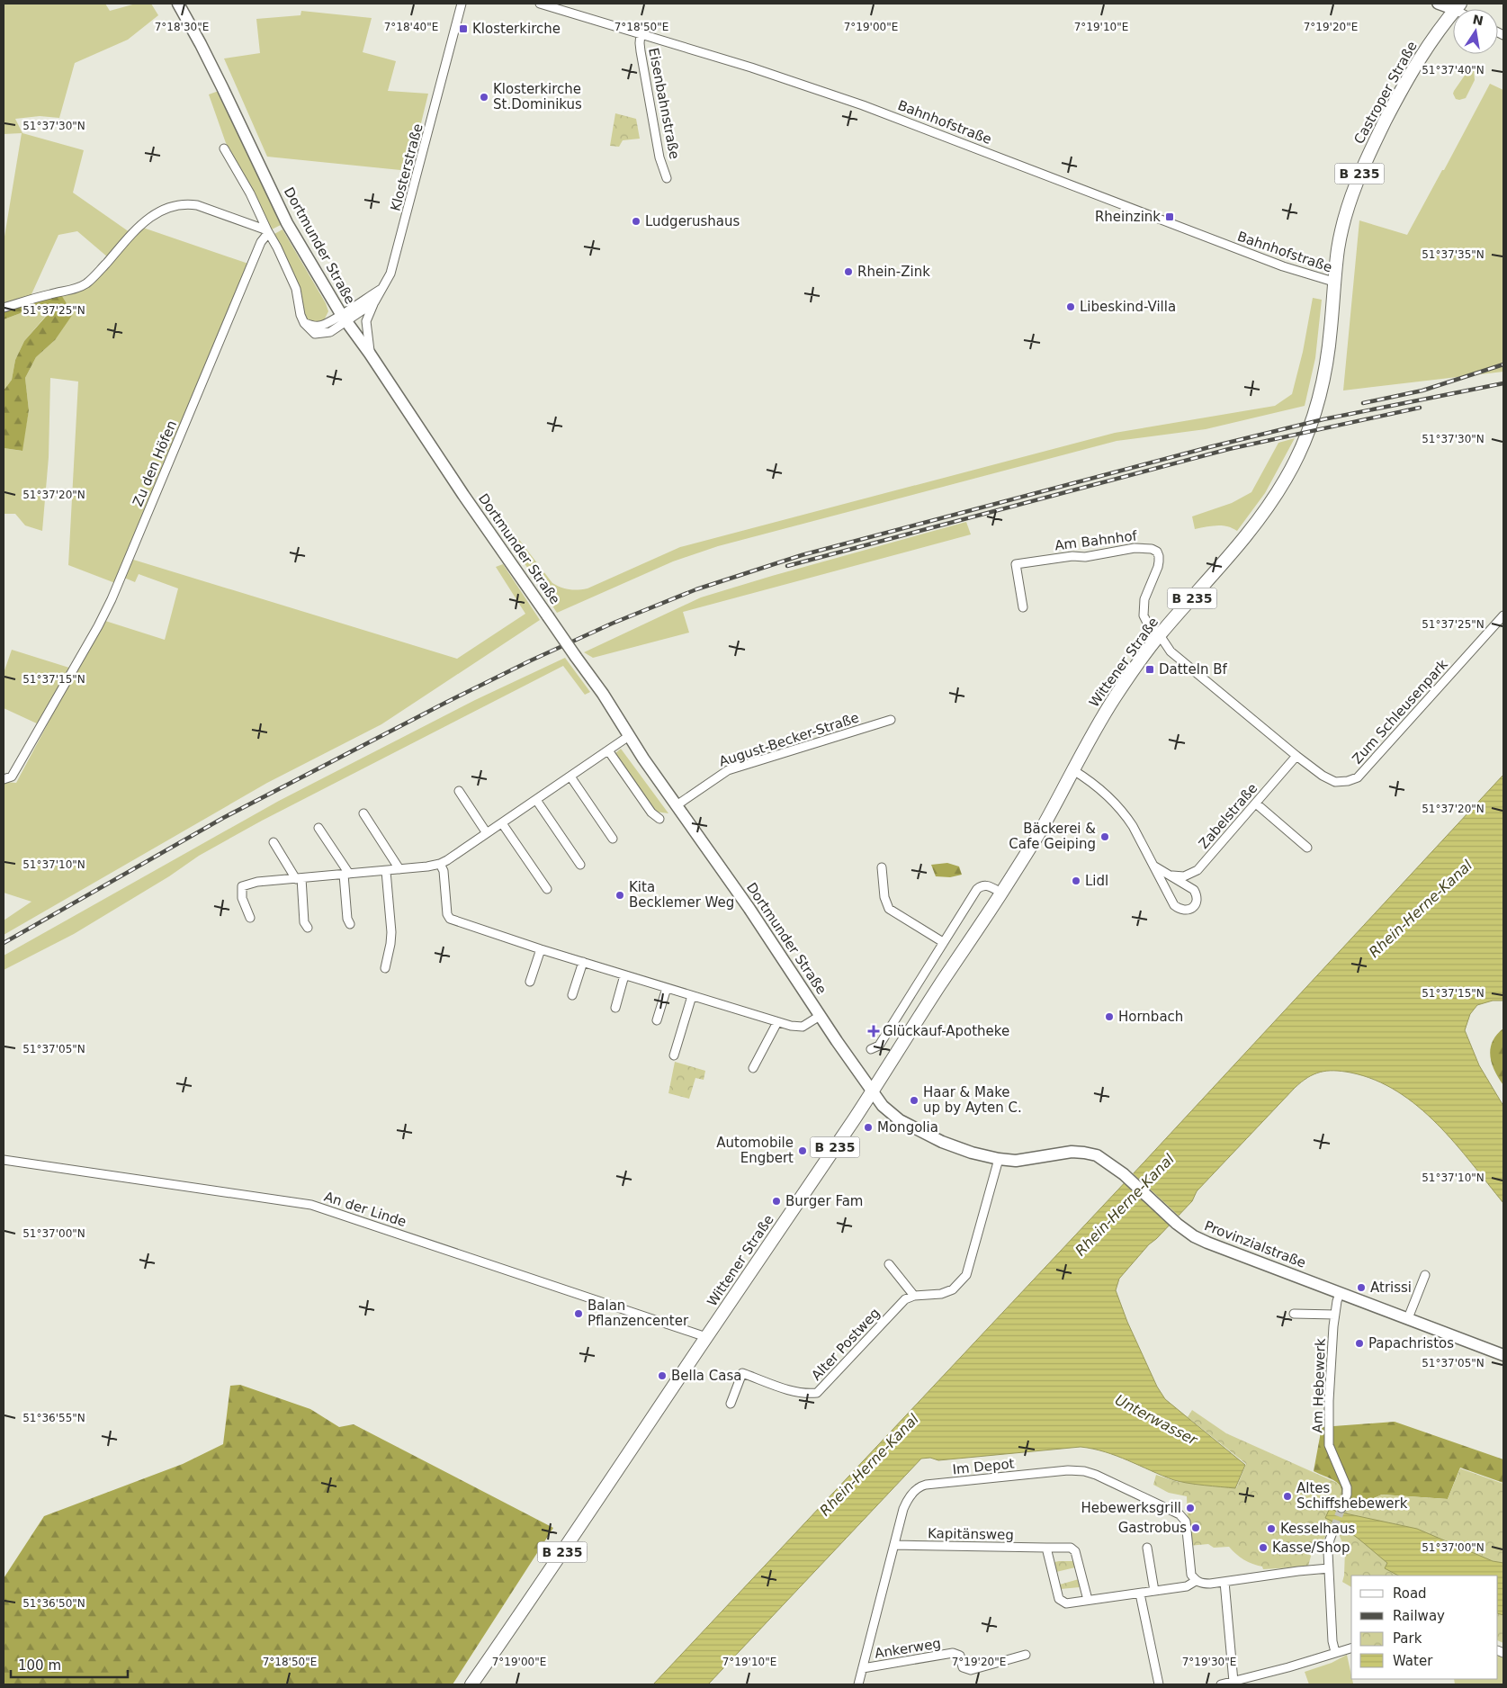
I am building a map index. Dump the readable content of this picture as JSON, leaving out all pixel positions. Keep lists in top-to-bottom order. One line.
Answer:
{"streets":{"main road":["Castroper Straße","B 235","Dortmunder Straße","Wittener Straße","Provinzialstraße"],"street":["Eisenbahnstraße","Bahnhofstraße","Klosterstraße","Zu den Höfen","Am Bahnhof","Zum Schleusenpark","August-Becker-Straße","Zabelstraße","An der Linde","Alter Postweg","Am Hebewerk","Im Depot","Kapitänsweg","Ankerweg"]},"crossings":[["Castroper Straße","Bahnhofstraße"],["Castroper Straße","Wittener Straße"],["Eisenbahnstraße","Bahnhofstraße"],["Bahnhofstraße","Wittener Straße"],["Klosterstraße","Dortmunder Straße"],["Dortmunder Straße","Wittener Straße"],["Dortmunder Straße","August-Becker-Straße"],["Dortmunder Straße","Provinzialstraße"],["Am Bahnhof","Wittener Straße"],["Am Bahnhof","Zum Schleusenpark"],["Wittener Straße","Zum Schleusenpark"],["Wittener Straße","An der Linde"],["Wittener Straße","Provinzialstraße"],["Zum Schleusenpark","Zabelstraße"],["Provinzialstraße","Am Hebewerk"],["Im Depot","Kapitänsweg"],["Im Depot","Ankerweg"]],"water":["Rhein-Herne-Kanal","Unterwasser"],"places":{"transit":["Klosterkirche","Rheinzink","Datteln Bf"],"other":["Klosterkirche St.Dominikus","Ludgerushaus","Rhein-Zink","Libeskind-Villa","Bäckerei & Cafe Geiping","Lidl","Kita Becklemer Weg","Hornbach","Haar & Make up by Ayten C.","Mongolia","Automobile Engbert","Burger Fam","Atrissi","Balan Pflanzencenter","Papachristos","Bella Casa","Altes Schiffshebewerk","Hebewerksgrill","Gastrobus","Kesselhaus","Kasse/Shop"],"health":["Glückauf-Apotheke"]},"legend":["Road","Railway","Park","Water"],"scale_bar":"100 m","north":"top","coordinates":["7°18'30\"E","7°18'40\"E","7°18'50\"E","7°19'00\"E","7°19'10\"E","7°19'20\"E","51°37'40\"N","51°37'30\"N","51°37'35\"N","51°37'25\"N","51°37'20\"N","51°37'15\"N","51°37'10\"N","51°37'05\"N","51°37'00\"N","51°36'55\"N","51°36'50\"N","7°19'30\"E"]}
